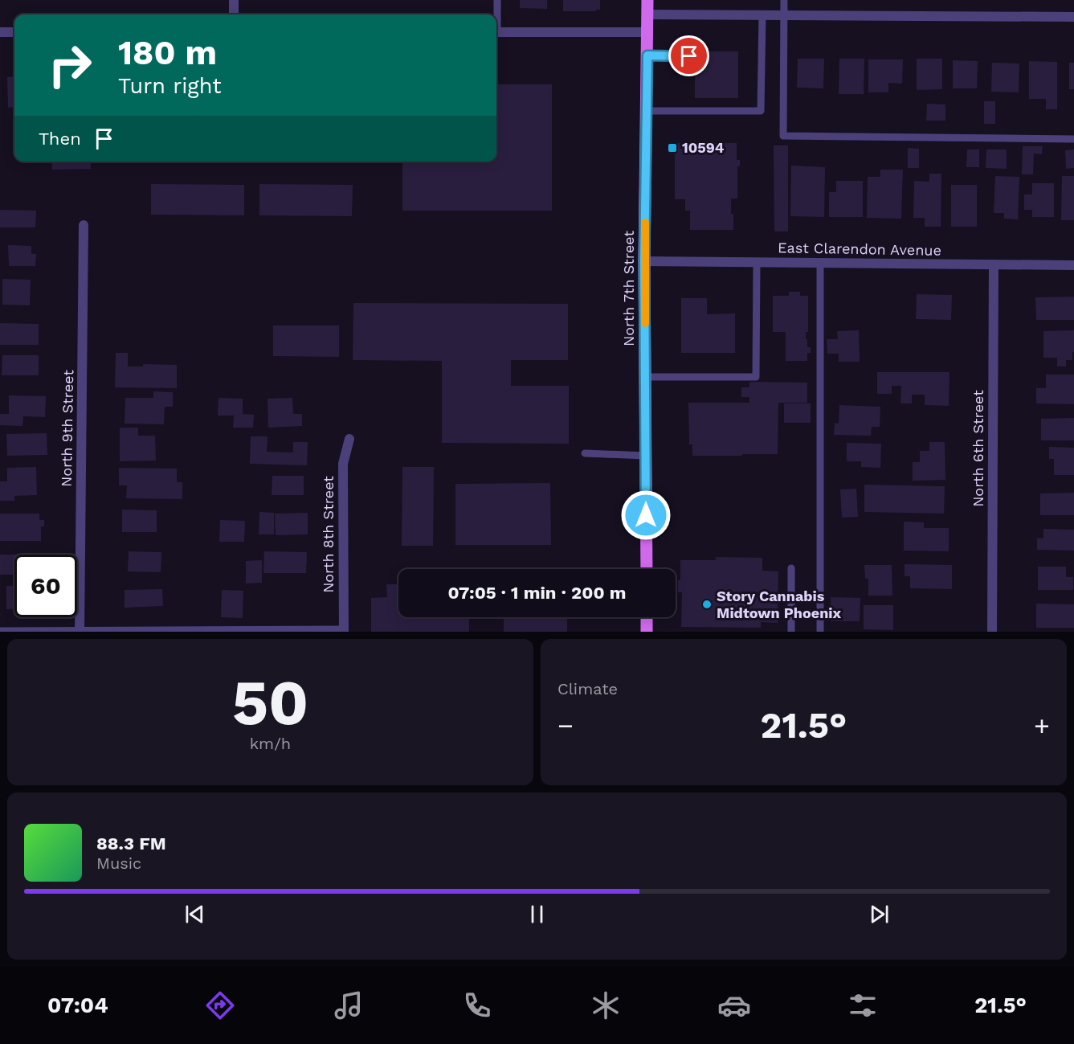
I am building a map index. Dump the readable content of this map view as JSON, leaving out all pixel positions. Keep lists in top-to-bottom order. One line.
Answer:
{"streets":{"main road":["North 7th Street"],"street":["East Clarendon Avenue","North 9th Street","North 6th Street","North 8th Street"]},"crossings":[["East Clarendon Avenue","North 7th Street"],["East Clarendon Avenue","North 6th Street"]],"places":{"transit":["10594"],"other":["Story Cannabis Midtown Phoenix"]},"page":{"turn":["180 m","Turn right"],"then":"Then","limit":"60","trip":"07:05 · 1 min · 200 m","tile":[["50","km/h"],"Climate"],"heat":["−","21.5°","+"],"song":["88.3 FM","Music"],"tabs":["07:04","21.5°"]}}
